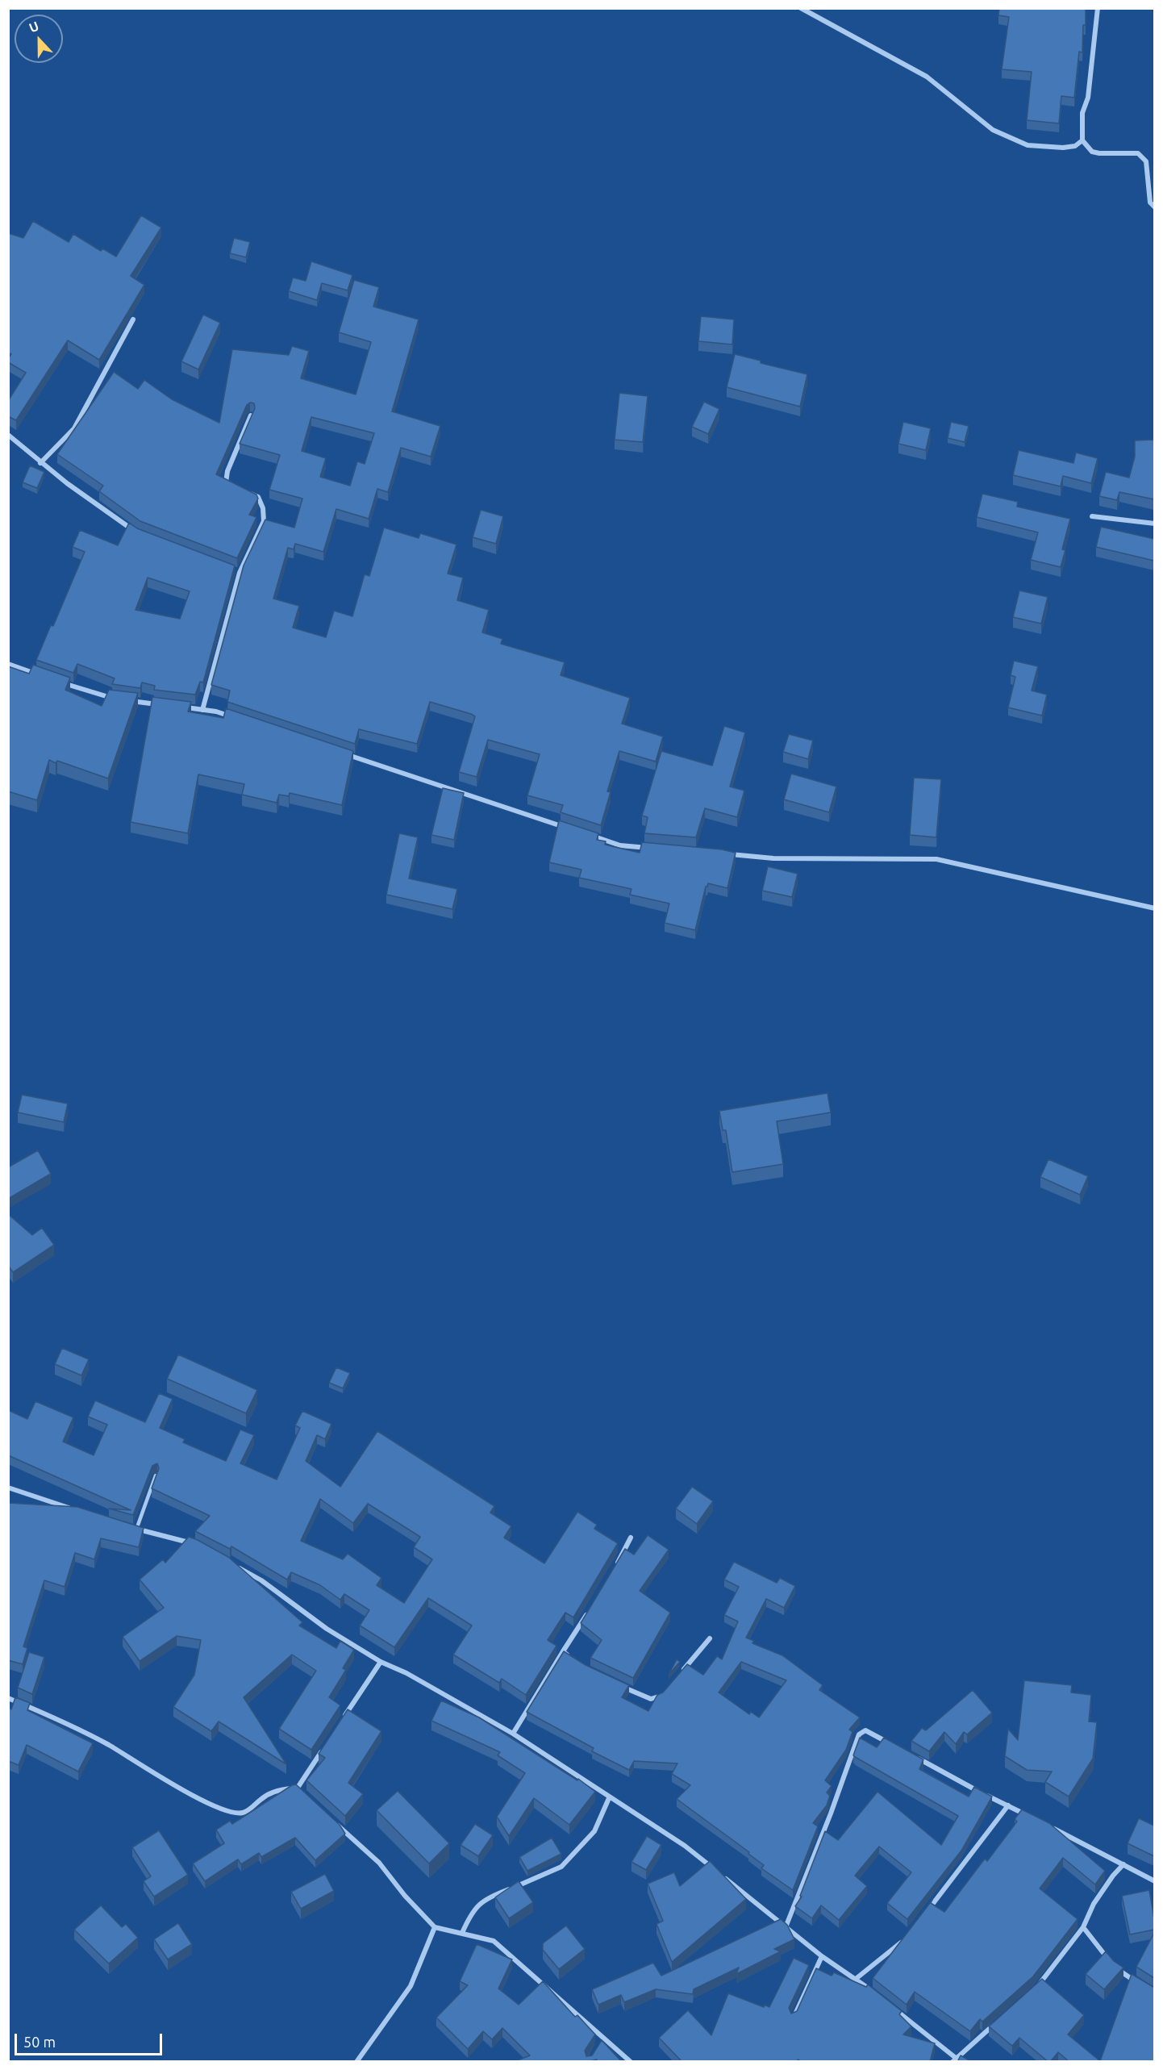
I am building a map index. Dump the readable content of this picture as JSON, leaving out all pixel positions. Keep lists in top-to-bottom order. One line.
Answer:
{"scale_bar":"50 m","north":"top"}
